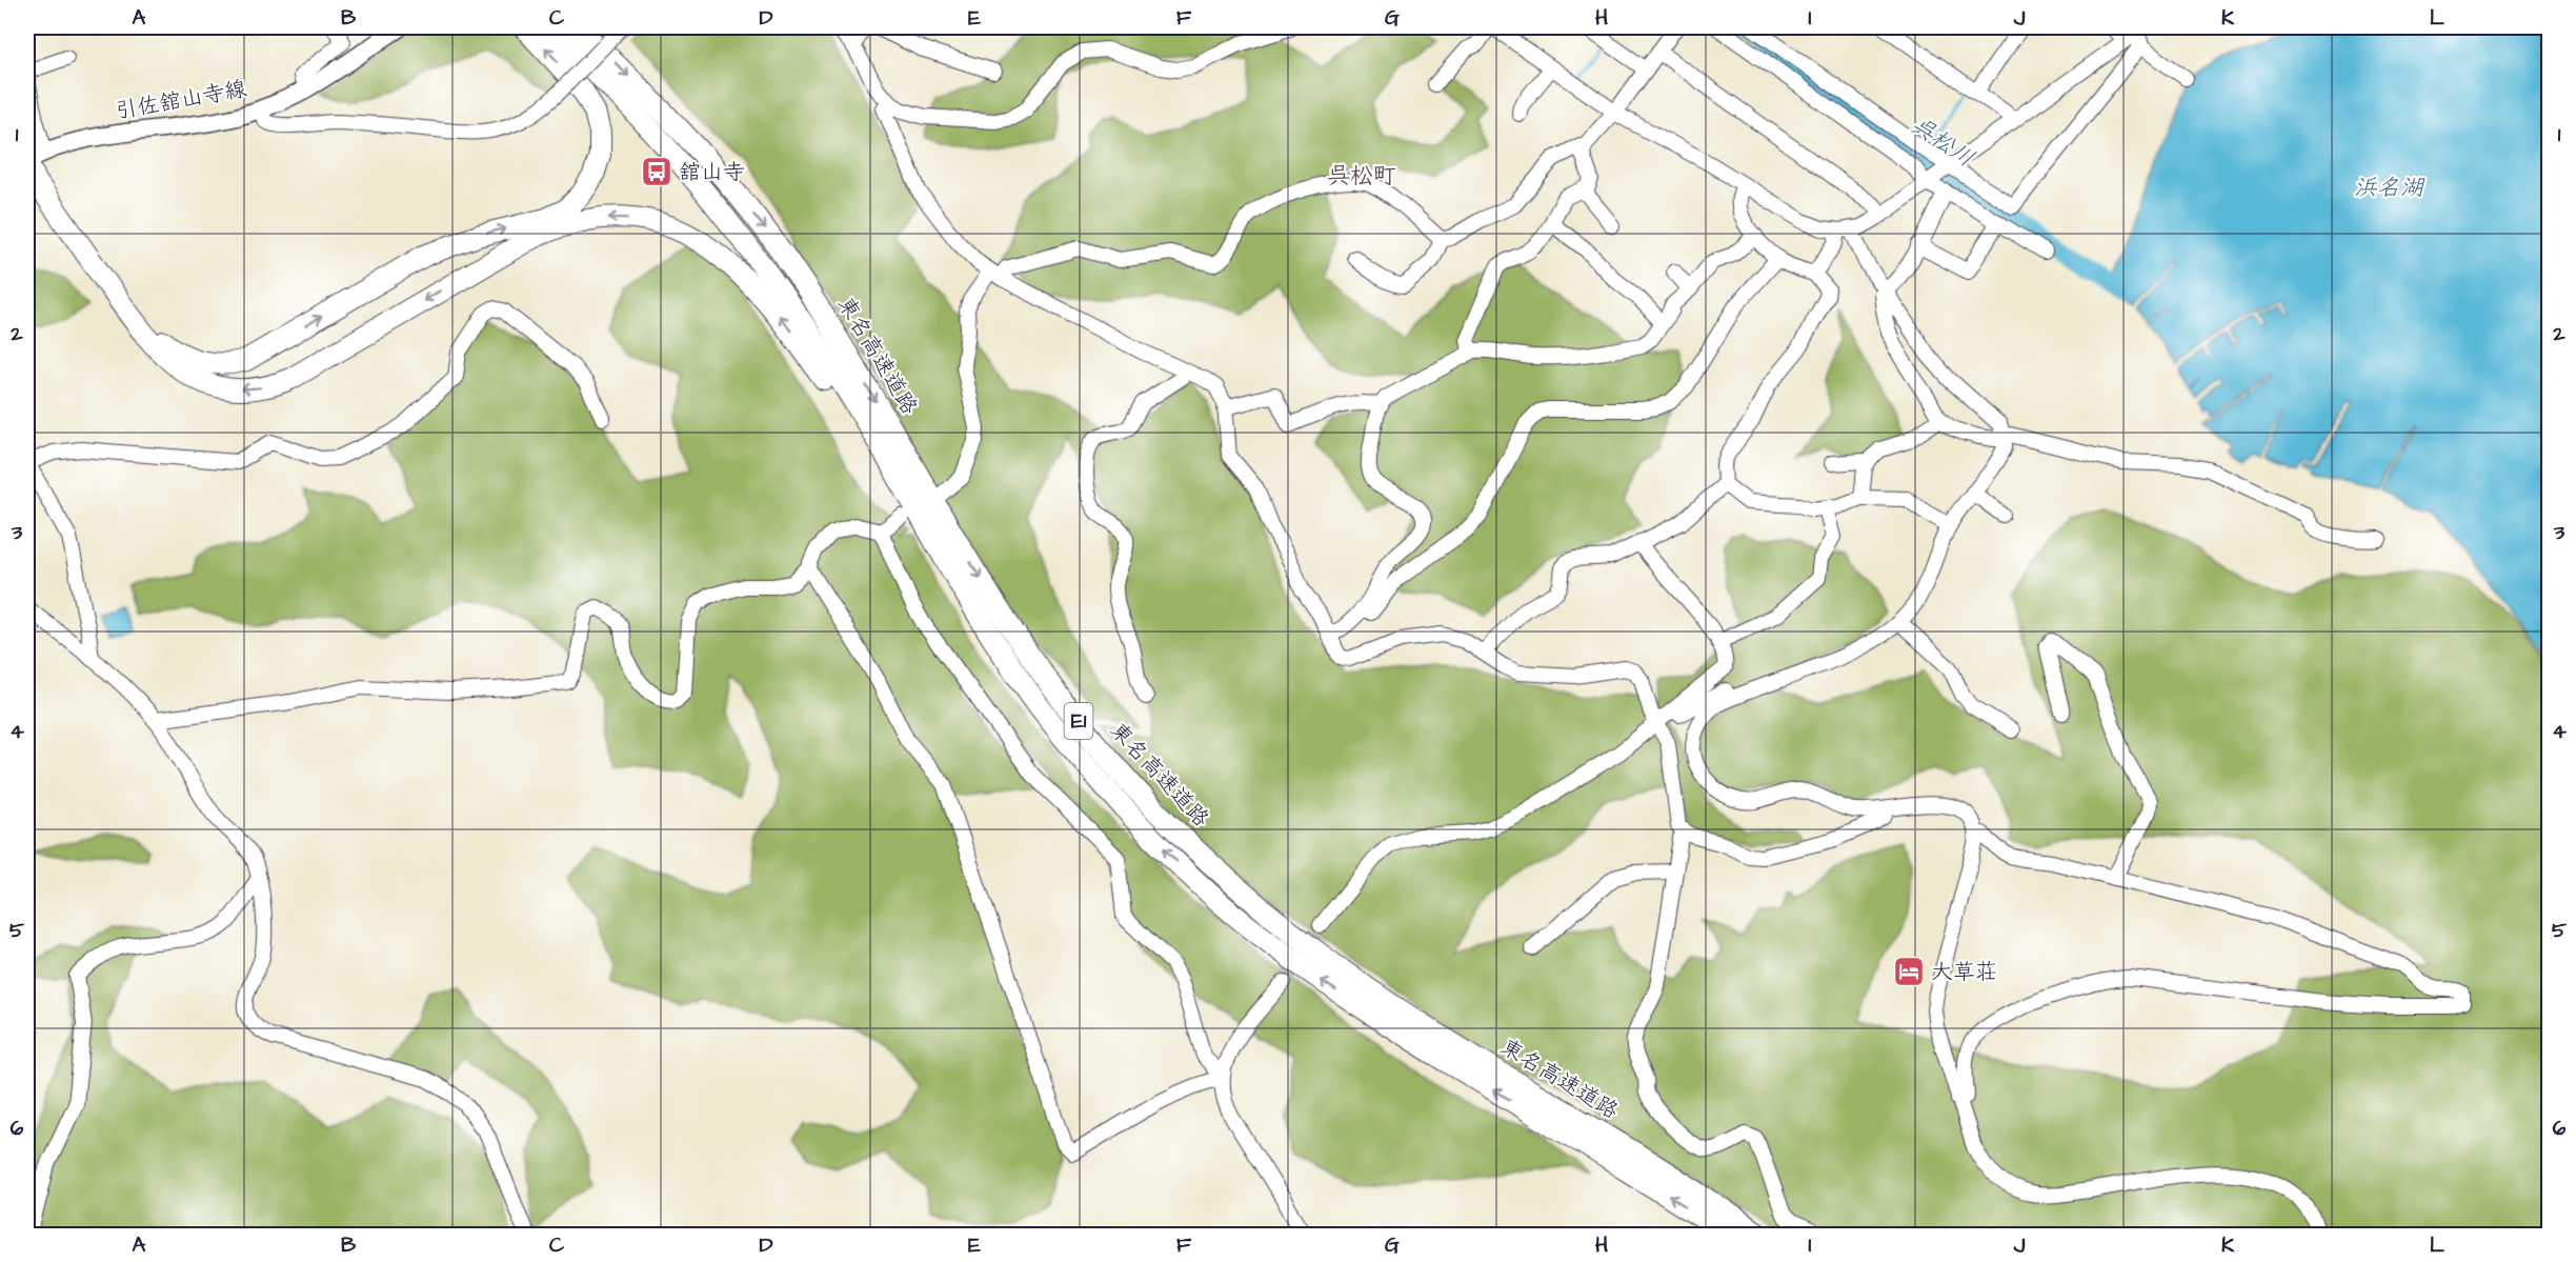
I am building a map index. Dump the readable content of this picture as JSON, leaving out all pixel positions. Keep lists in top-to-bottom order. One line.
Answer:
{"streets":{"highway":["東名高速道路","E1"],"main road":["引佐舘山寺線"]},"districts":["呉松町"],"water":["呉松川","浜名湖"],"places":{"bus stop":["舘山寺"],"hotel":["大草荘"]},"grid":{"columns":["A","B","C","D","E","F","G","H","I","J","K","L"],"rows":["1","2","3","4","5","6"]}}
